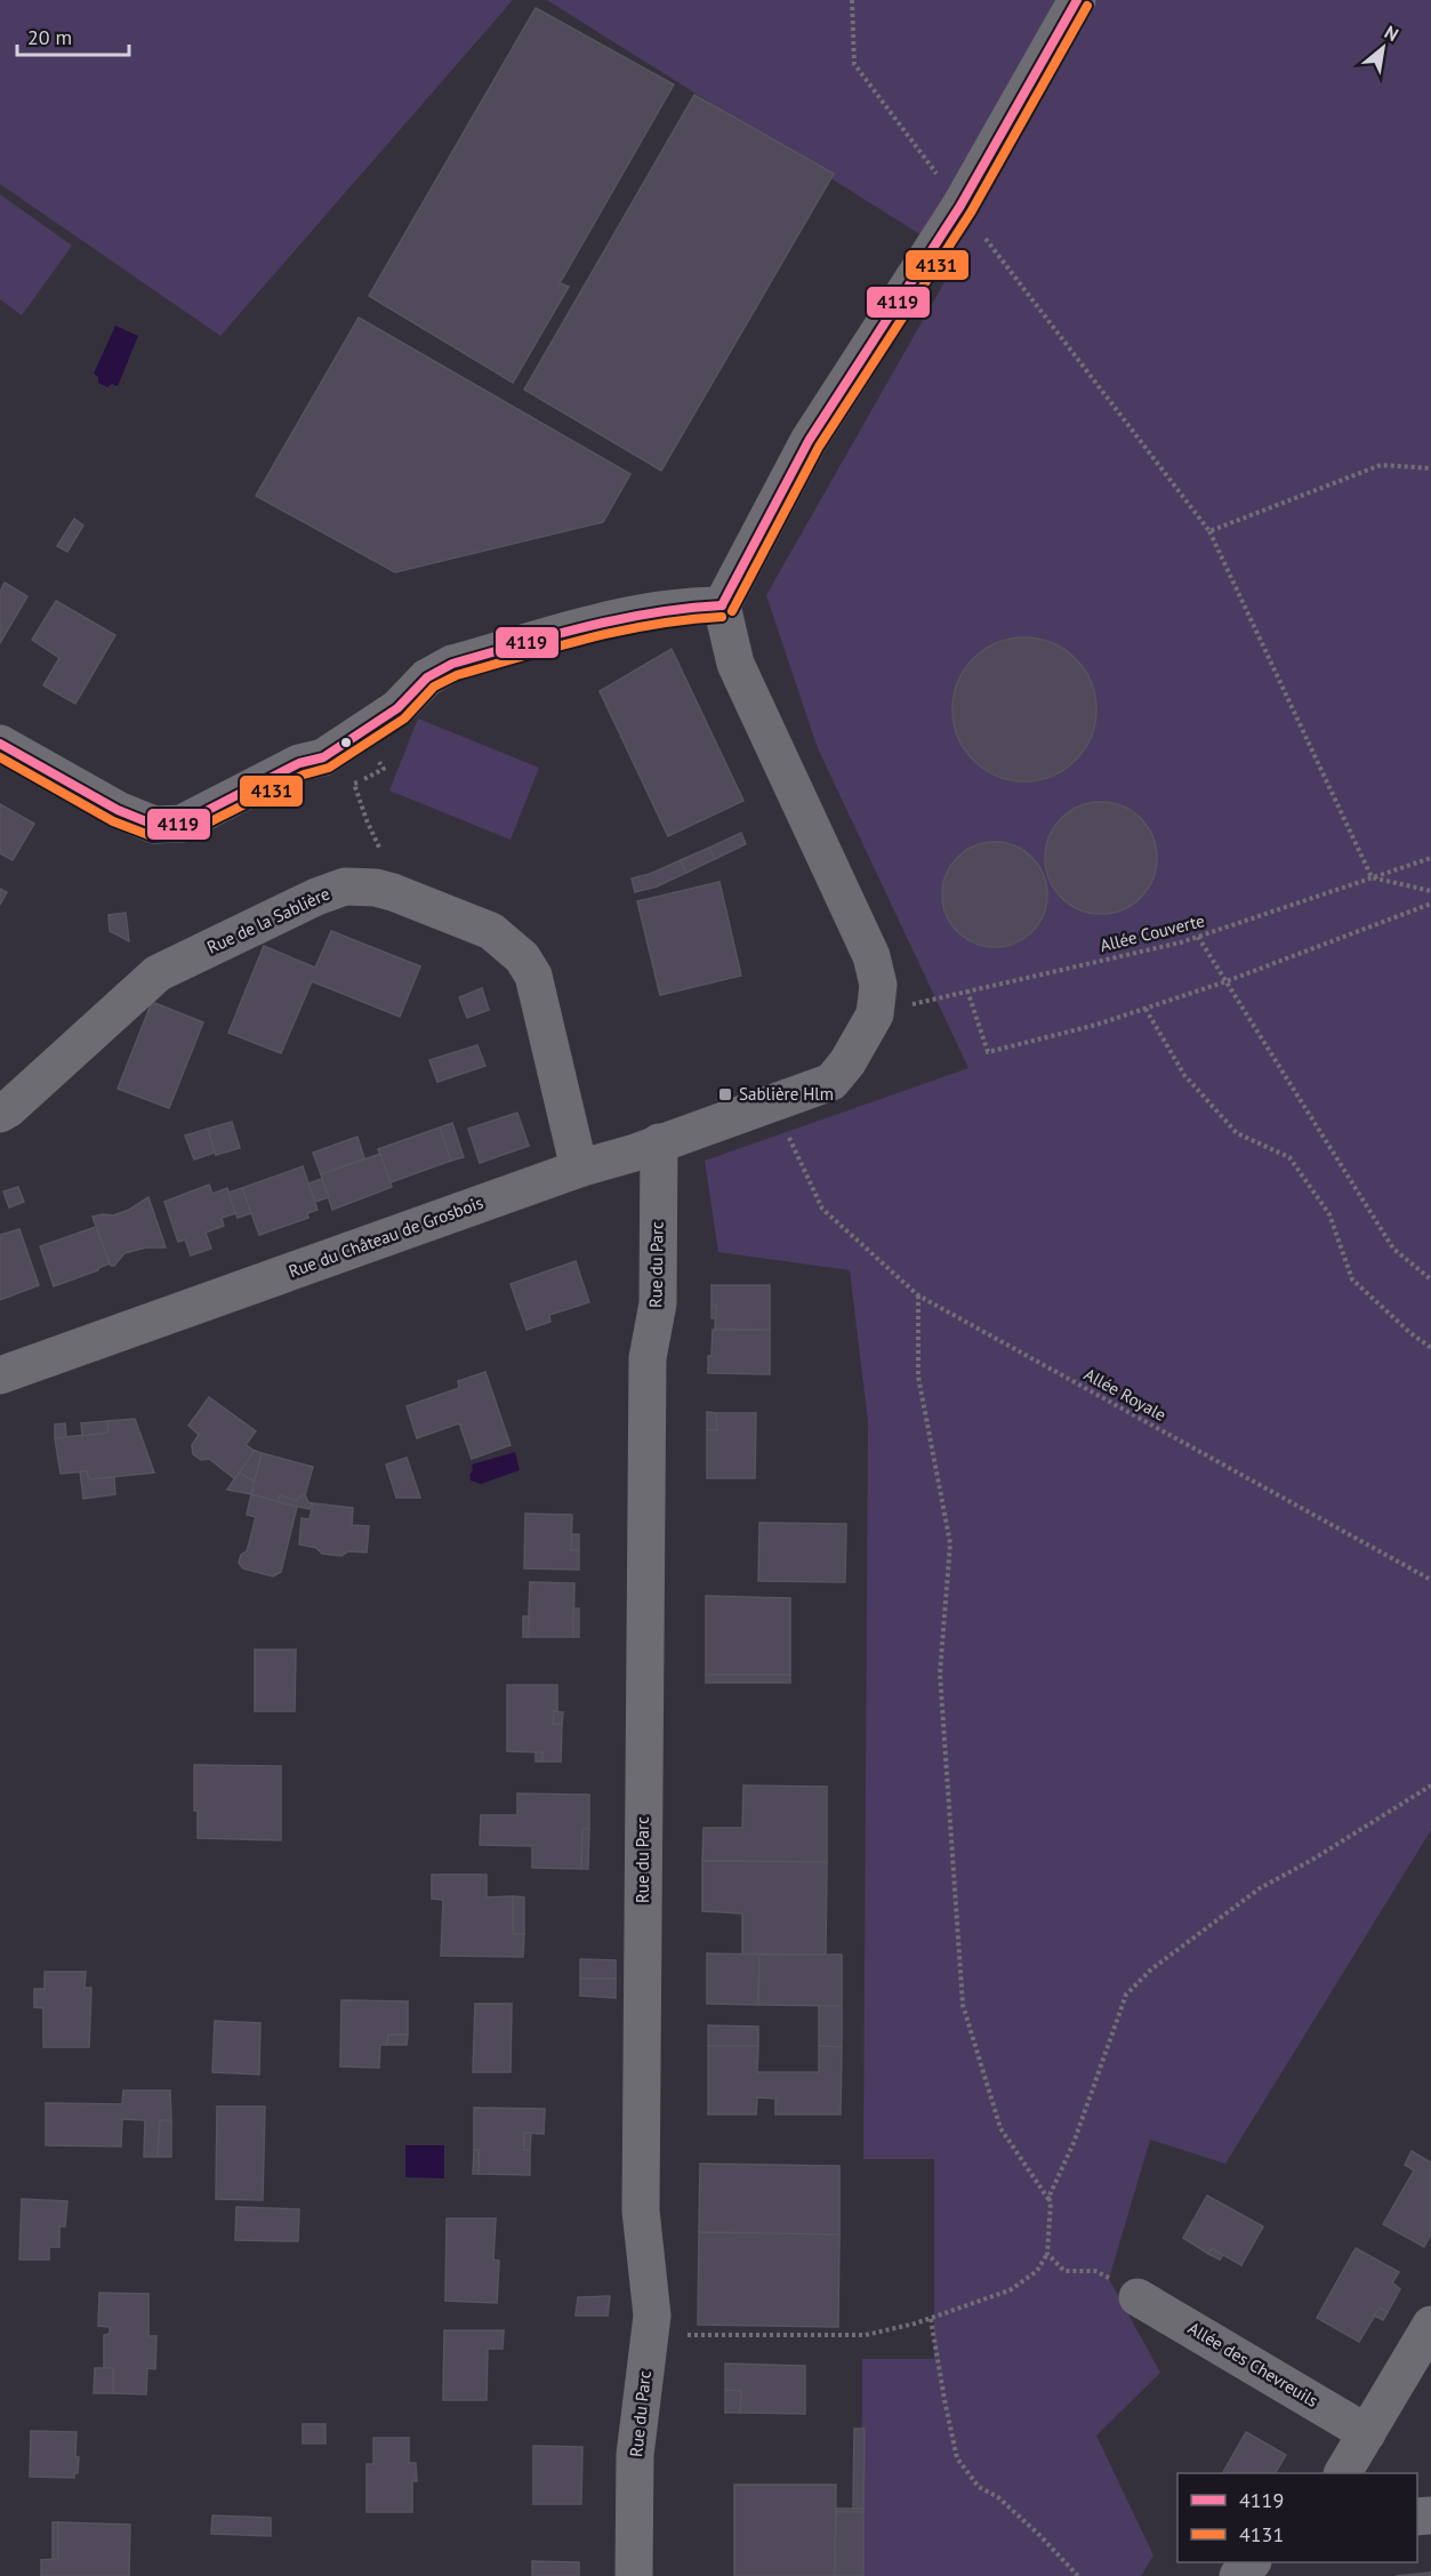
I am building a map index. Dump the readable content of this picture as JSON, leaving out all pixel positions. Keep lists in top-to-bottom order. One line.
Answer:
{"streets":{"street":["Rue de la Sablière","Rue du Château de Grosbois","Rue du Parc","Allée des Chevreuils"],"path":["Allée Couverte","Allée Royale"]},"crossings":[["Rue de la Sablière","Rue du Château de Grosbois"],["Allée Couverte","Rue du Château de Grosbois"],["Rue du Château de Grosbois","Rue du Parc"],["Rue du Château de Grosbois","Allée Royale"]],"places":{"transit":["Sablière Hlm"]},"lines":["transit line 4119","transit line 4131"],"legend":["4119","4131"],"scale_bar":"20 m","north":"top right"}
